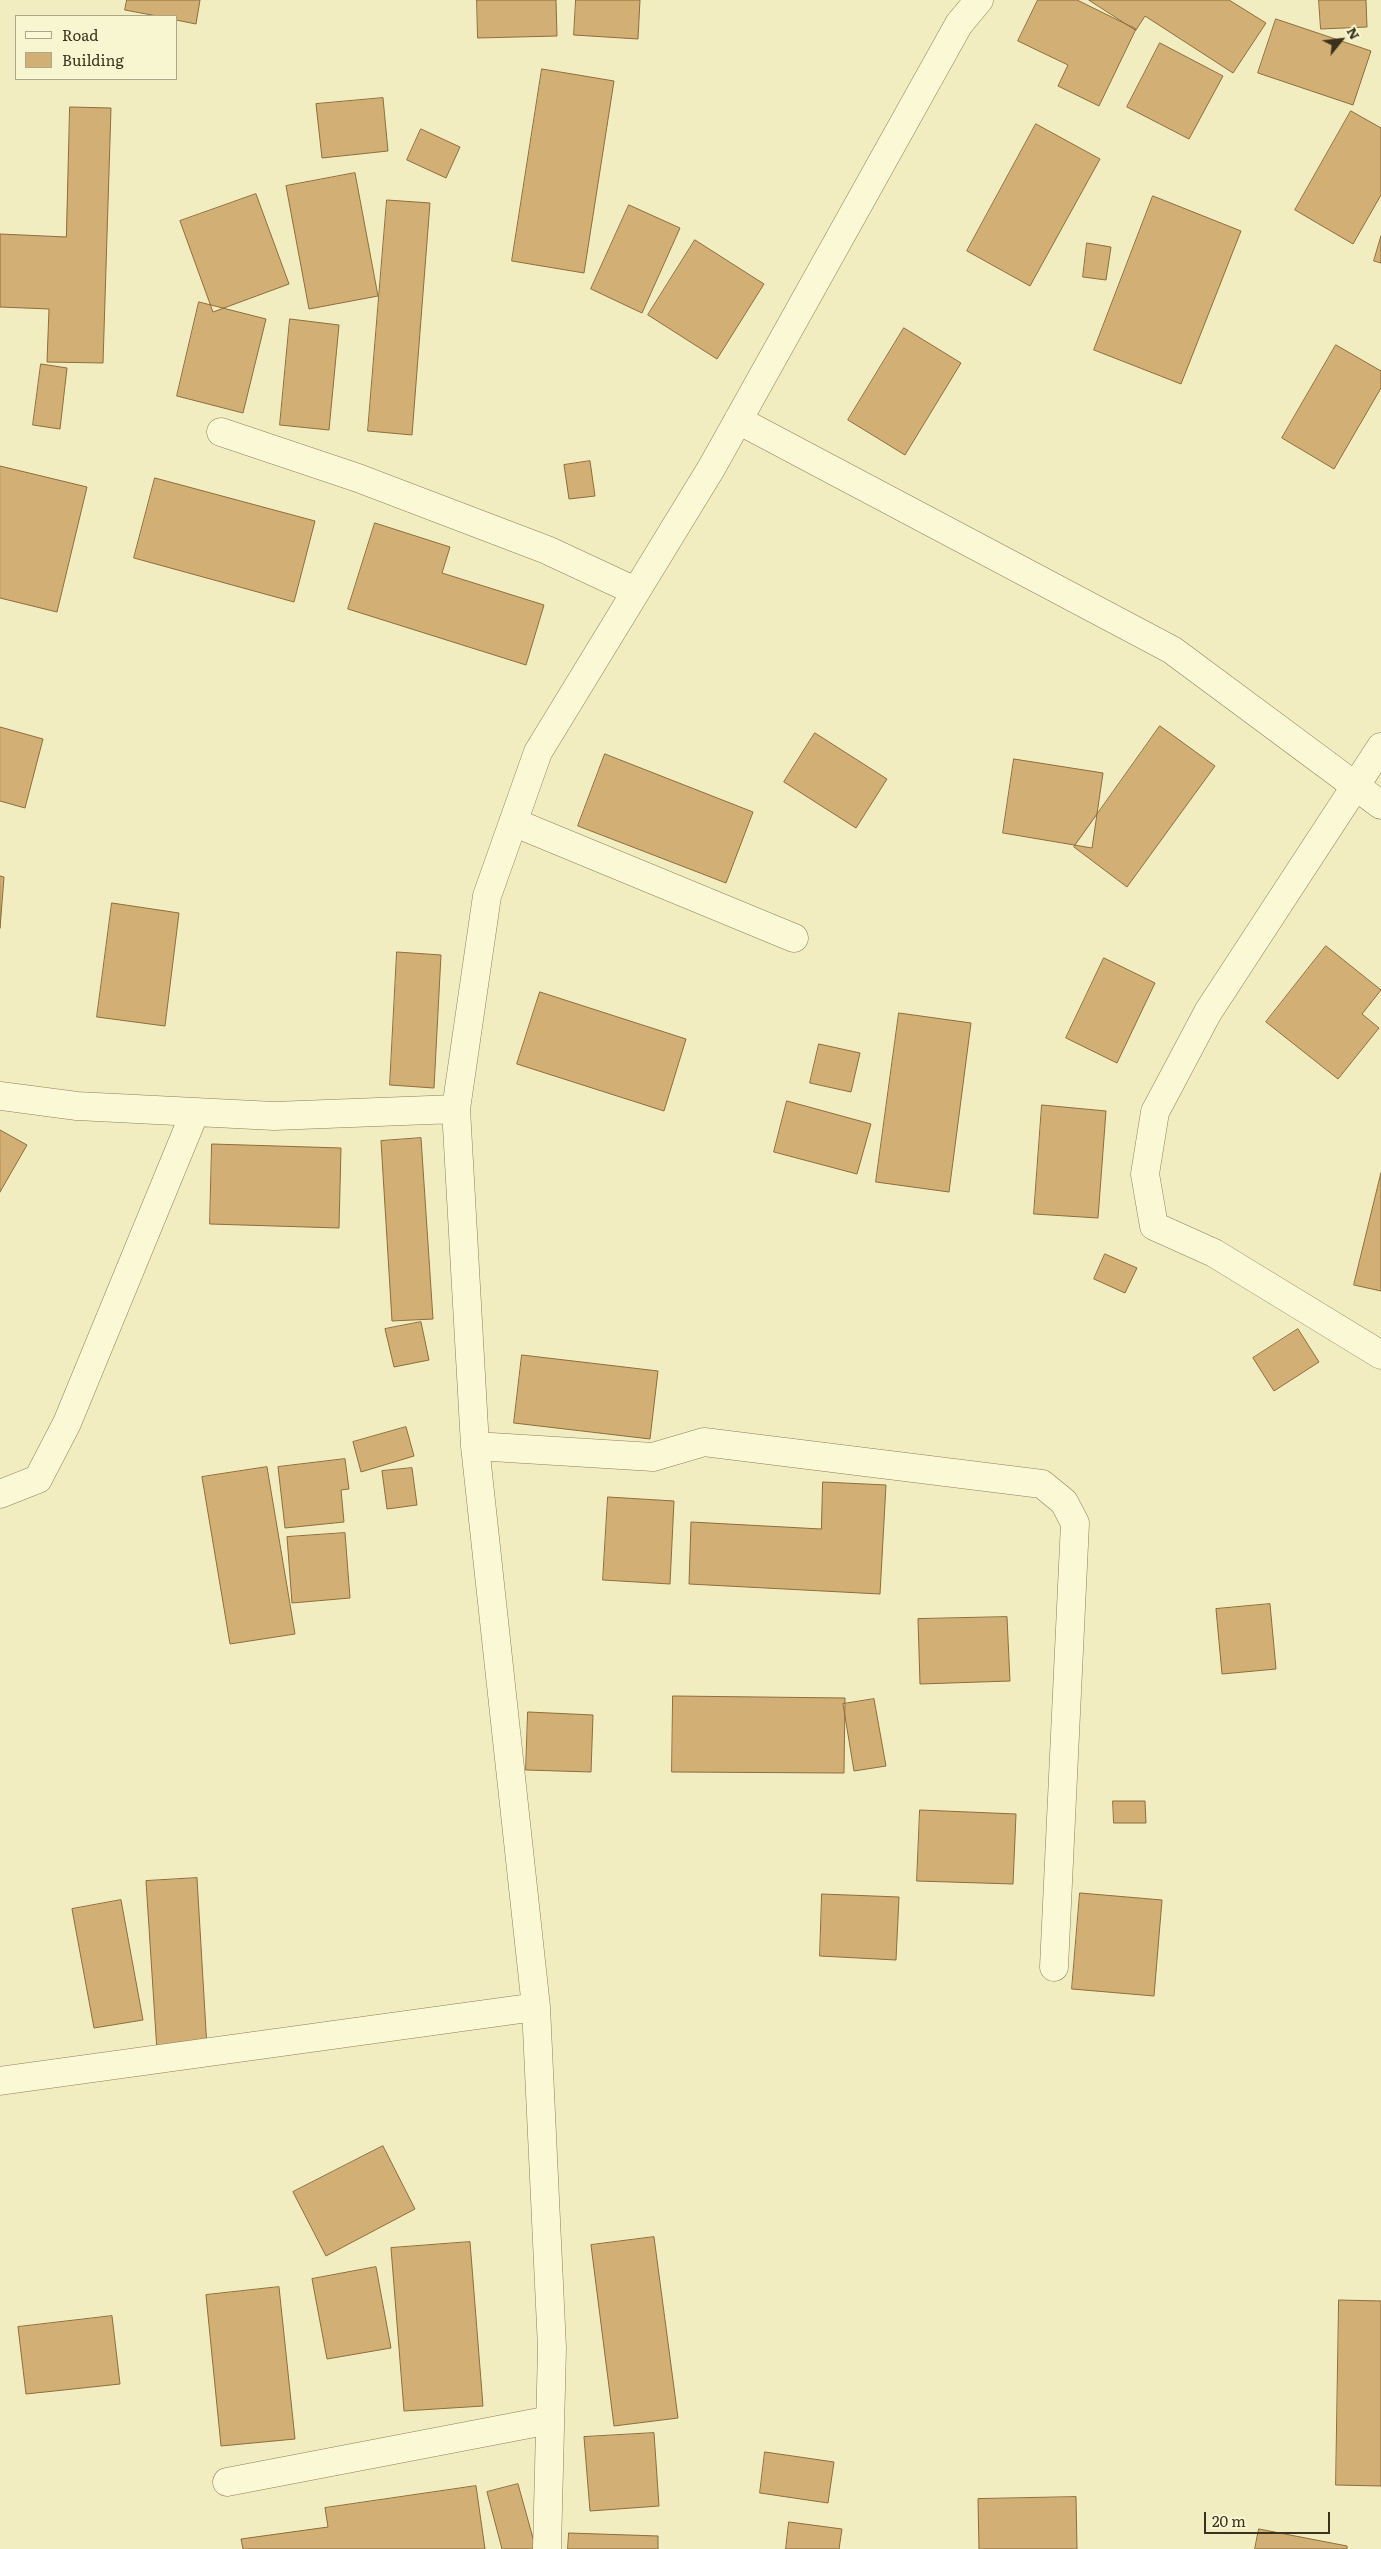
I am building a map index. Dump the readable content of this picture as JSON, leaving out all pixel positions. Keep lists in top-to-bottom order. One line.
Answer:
{"legend":["Road","Building"],"scale_bar":"20 m","north":"top right"}
